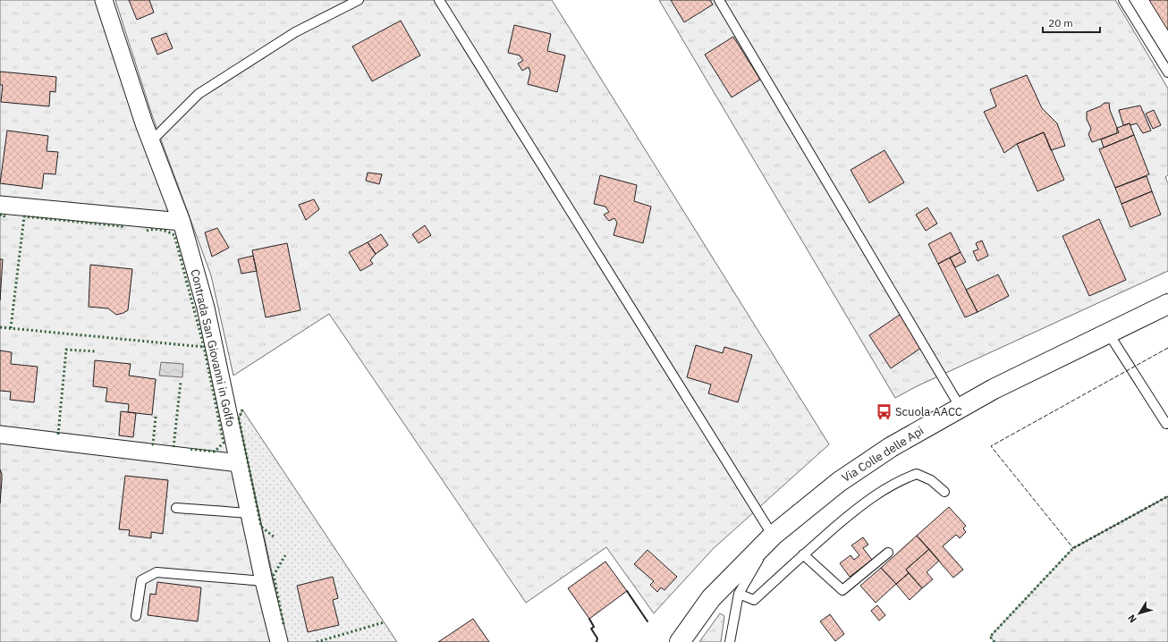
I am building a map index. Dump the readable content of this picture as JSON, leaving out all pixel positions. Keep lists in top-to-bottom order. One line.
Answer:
{"streets":{"main road":["Via Colle delle Api"],"street":["Contrada San Giovanni in Golfo"]},"places":{"bus stop":["Scuola AACC"]},"scale_bar":"20 m","north":"bottom left"}
